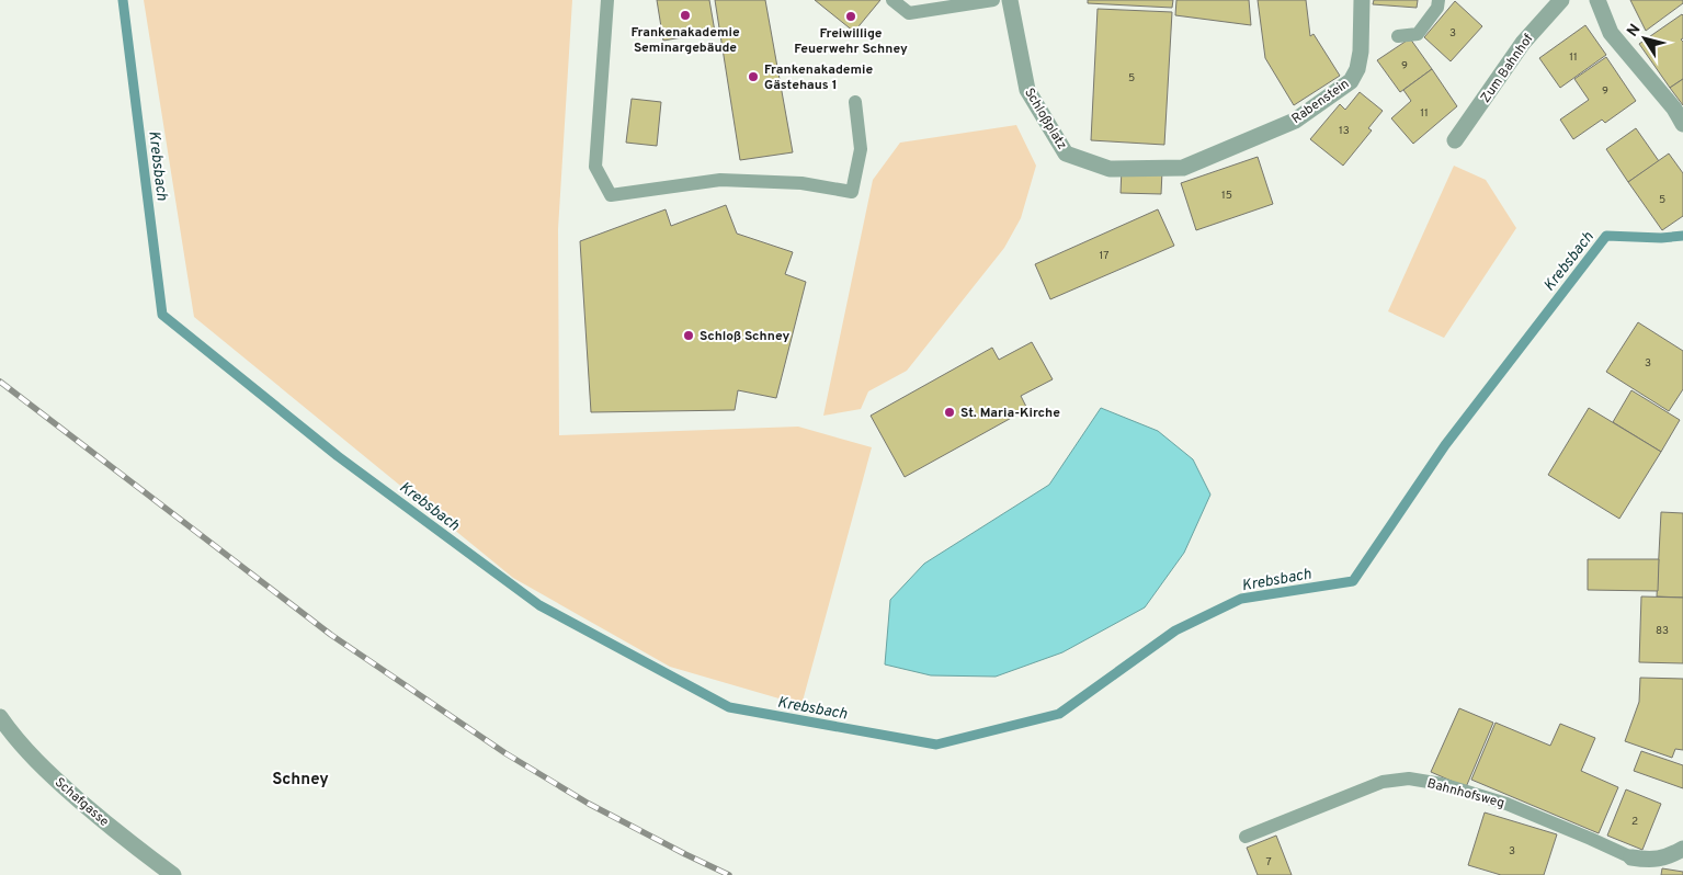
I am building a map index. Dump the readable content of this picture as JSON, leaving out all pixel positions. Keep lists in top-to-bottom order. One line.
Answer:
{"streets":{"street":["Zum Bahnhof","Rabenstein","Schloßplatz","Bahnhofsweg","Schafgasse"]},"crossings":[["Rabenstein","Schloßplatz"]],"districts":["Schney"],"water":["Krebsbach"],"places":["Frankenakademie Seminargebäude","Freiwillige Feuerwehr Schney","Frankenakademie Gästehaus 1","Schloß Schney","St. Maria-Kirche"],"house_numbers":["3","11","9","5","9","11","13","15","5","17","3","83","2","3","7"],"north":"top left"}
